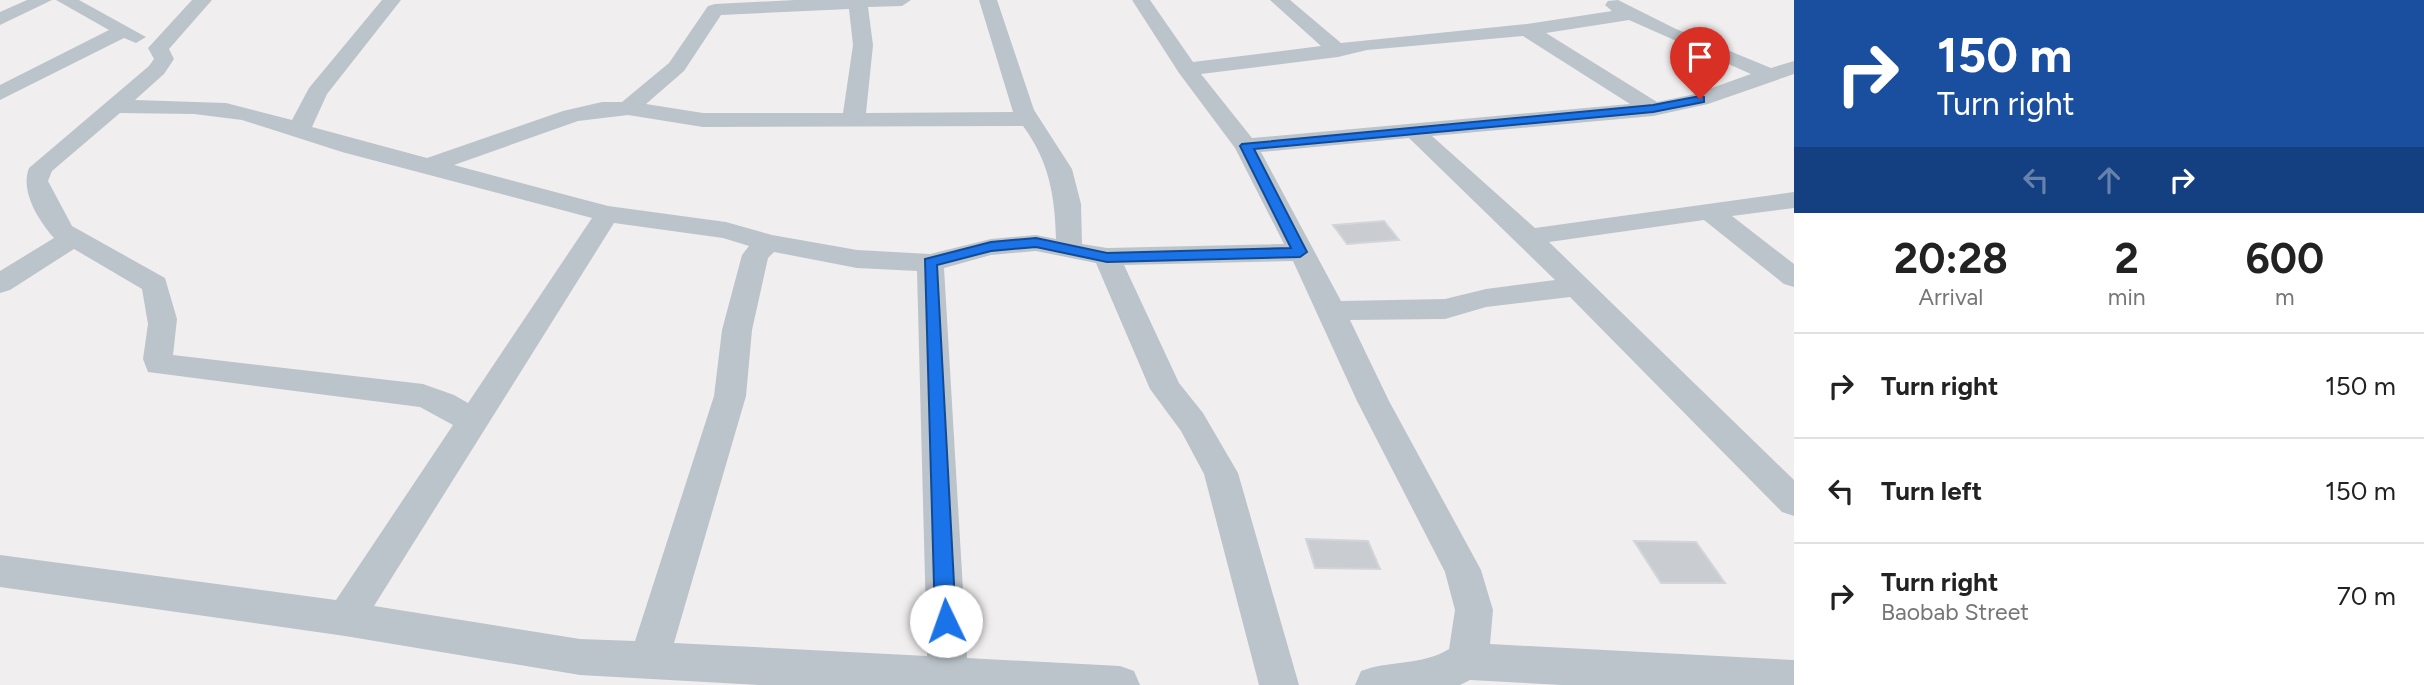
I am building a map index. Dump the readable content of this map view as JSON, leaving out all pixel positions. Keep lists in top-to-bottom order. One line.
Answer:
{"page":{"turn":["150 m","Turn right"],"eta":["20:28","Arrival","2","min","600","m"],"list":[{"name":"Turn right","value":"150 m"},{"name":"Turn left","value":"150 m"},{"name":"Turn right","note":"Baobab Street","value":"70 m"}]}}
